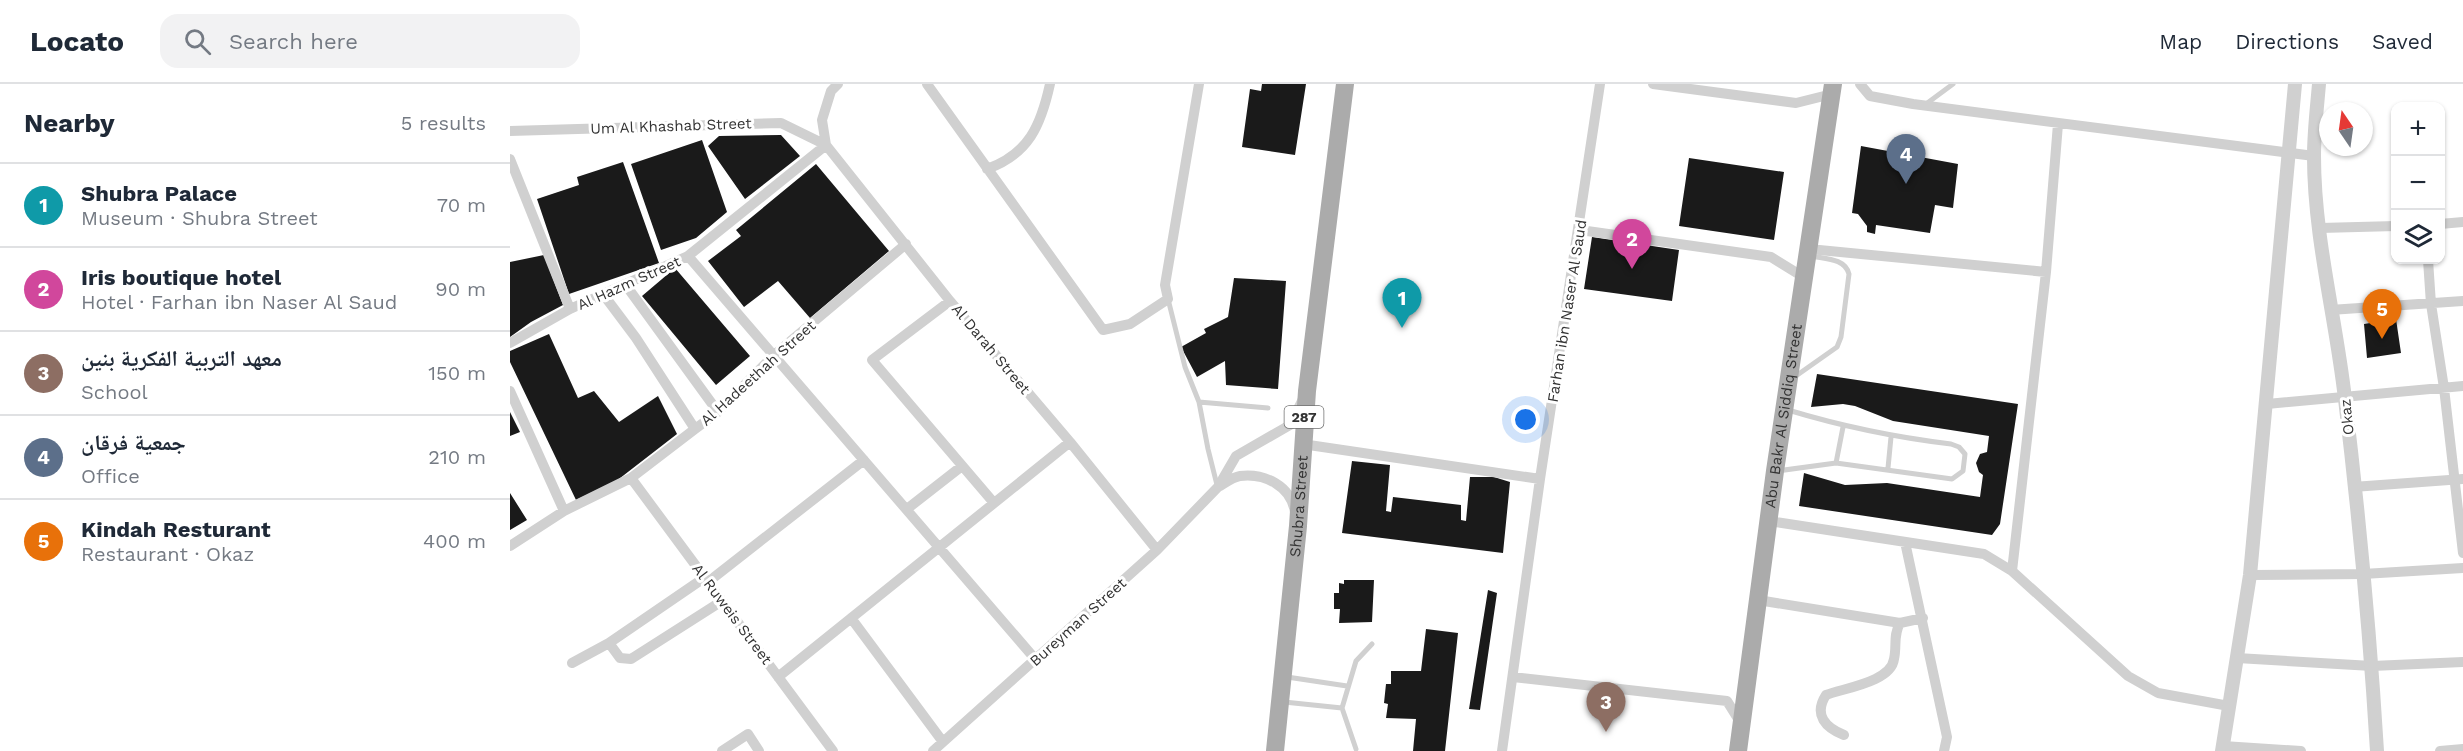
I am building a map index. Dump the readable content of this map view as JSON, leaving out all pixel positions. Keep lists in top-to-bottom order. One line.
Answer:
{"streets":{"main road":["287","Abu Bakr Al Siddiq Street","Shubra Street"],"street":["Um Al Khashab Street","Al Hazm Street","Farhan ibn Naser Al Saud","Al Darah Street","Al Hadeethah Street","Okaz","Al Ruweis Street","Bureyman Street"]},"crossings":[["Um Al Khashab Street","Al Hazm Street"],["Um Al Khashab Street","Al Darah Street"],["Al Hazm Street","Al Darah Street"],["Al Darah Street","Al Hadeethah Street"],["Al Darah Street","Bureyman Street"],["Al Hadeethah Street","Al Ruweis Street"]],"north":"top","page":{"header":"Locato","search":"Search here","nav":["Map","Directions","Saved"],"heading":["Nearby","5 results"],"map_buttons":["+","−"],"pins":["4","2","1","5","3"],"list":[{"mark":"1","name":"Shubra Palace","note":"Museum · Shubra Street","value":"70 m"},{"mark":"2","name":"Iris boutique hotel","note":"Hotel · Farhan ibn Naser Al Saud","value":"90 m"},{"mark":"3","name":"معهد التربية الفكرية بنين","note":"School","value":"150 m"},{"mark":"4","name":"جمعية فرقان","note":"Office","value":"210 m"},{"mark":"5","name":"Kindah Resturant","note":"Restaurant · Okaz","value":"400 m"}]}}
